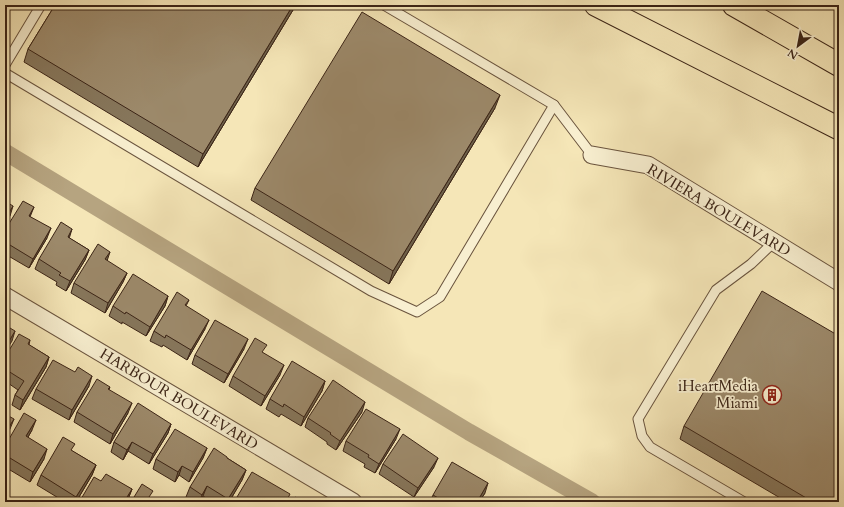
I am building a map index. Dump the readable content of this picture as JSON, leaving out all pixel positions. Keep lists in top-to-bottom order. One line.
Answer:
{"streets":{"street":["RIVIERA BOULEVARD","HARBOUR BOULEVARD"]},"places":{"building":["iHeartMedia Miami"]},"north":"bottom left"}
